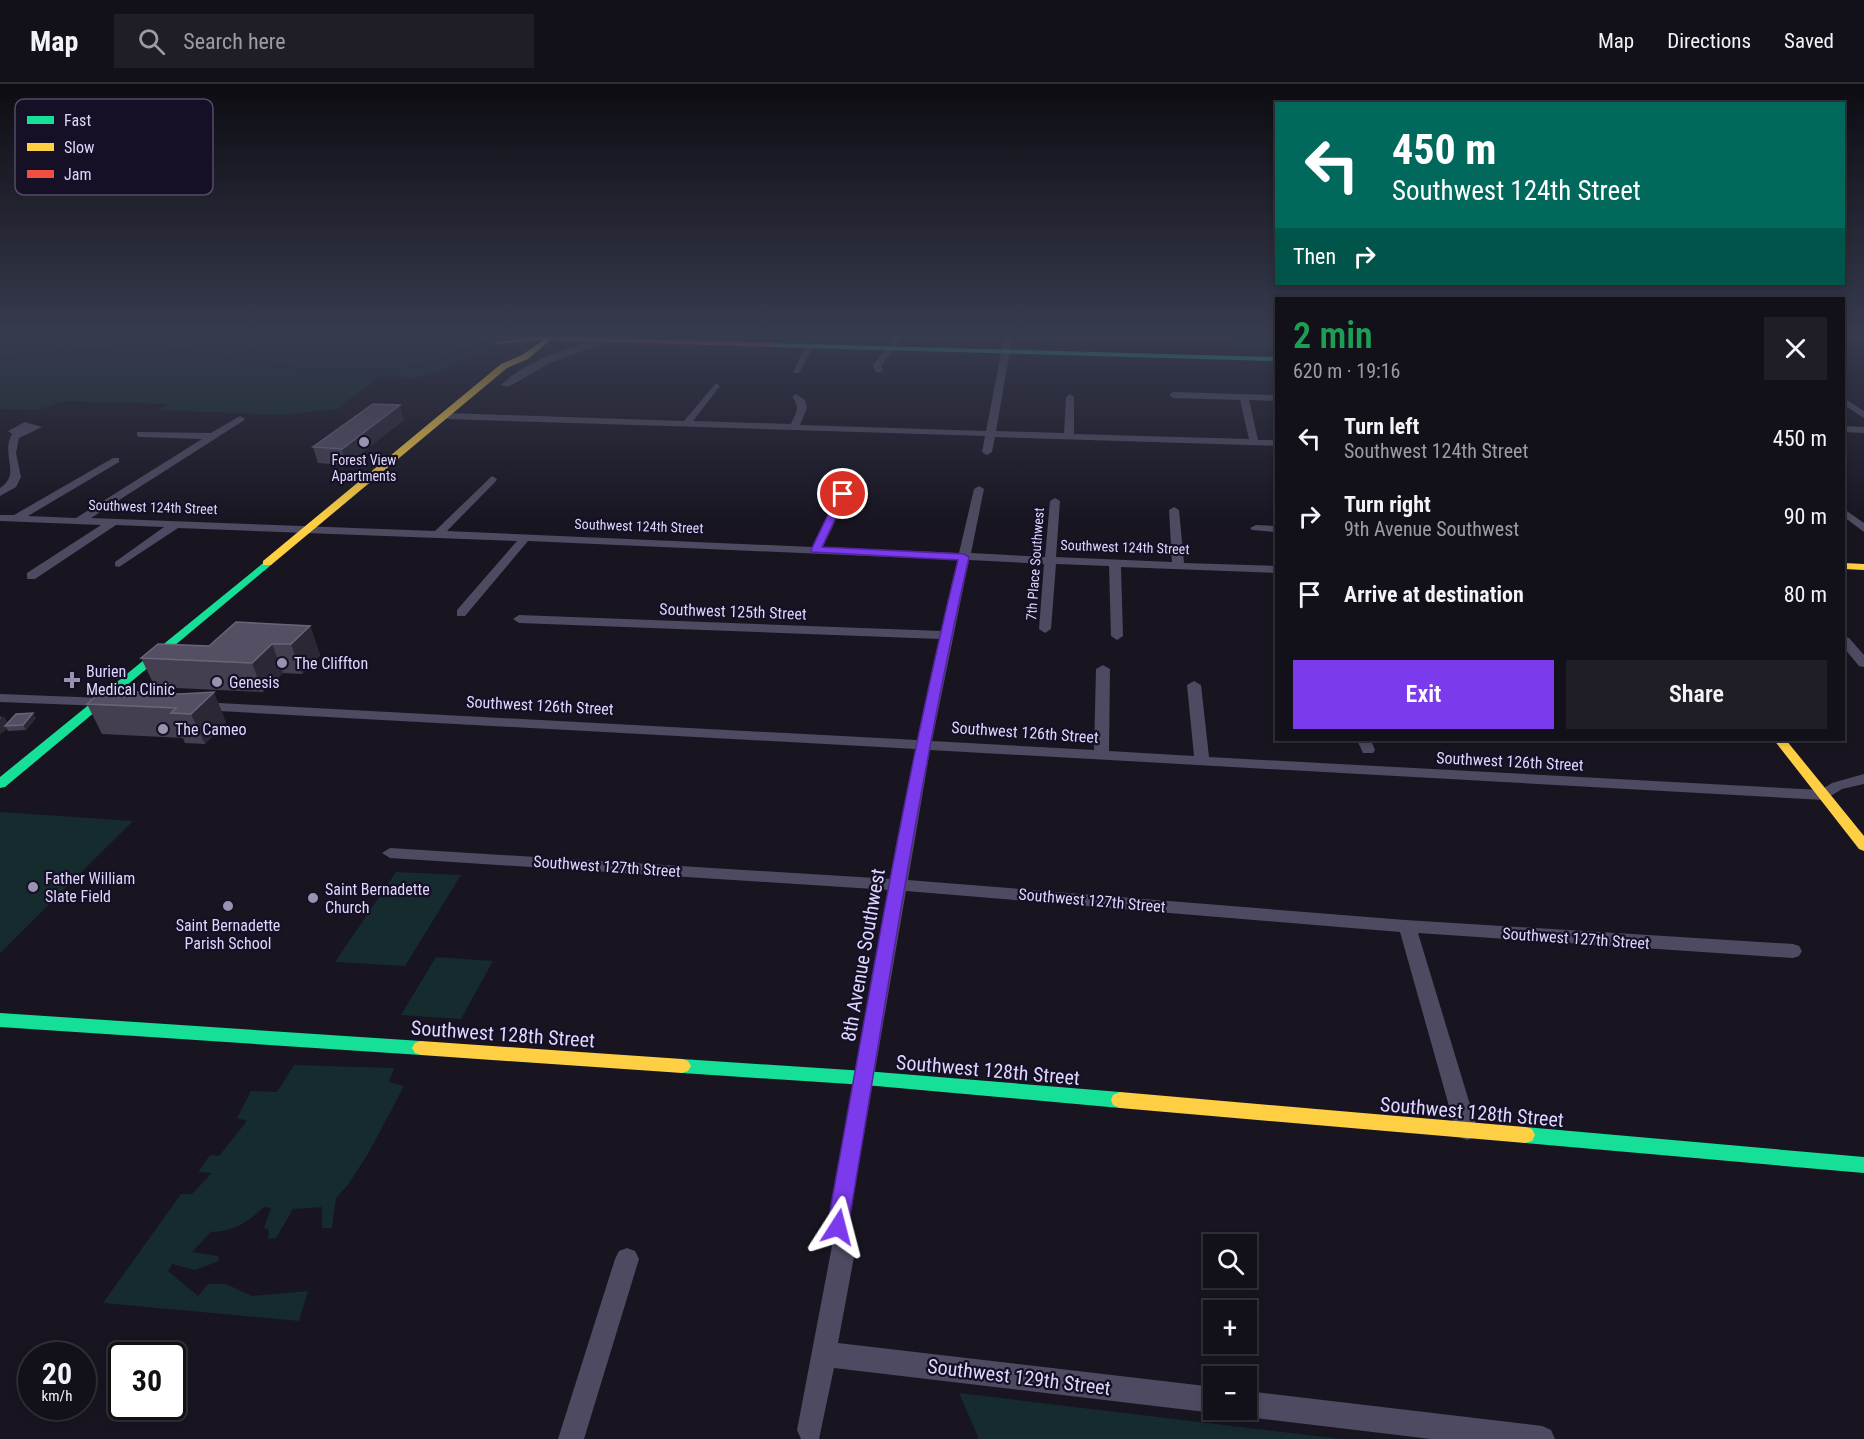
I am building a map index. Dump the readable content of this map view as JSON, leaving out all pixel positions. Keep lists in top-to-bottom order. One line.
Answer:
{"streets":{"main road":["Southwest 128th Street"],"street":["Southwest 124th Street","7th Place Southwest","Southwest 125th Street","Southwest 126th Street","Southwest 127th Street","8th Avenue Southwest","Southwest 129th Street"]},"crossings":[["Southwest 124th Street","7th Place Southwest"],["Southwest 124th Street","8th Avenue Southwest"],["Southwest 125th Street","8th Avenue Southwest"],["Southwest 126th Street","8th Avenue Southwest"],["Southwest 127th Street","8th Avenue Southwest"],["8th Avenue Southwest","Southwest 128th Street"],["8th Avenue Southwest","Southwest 129th Street"]],"places":{"other":["Forest View Apartments","The Cliffton","Genesis","The Cameo","Father William Slate Field","Saint Bernadette Church","Saint Bernadette Parish School"],"health":["Burien Medical Clinic"]},"legend":["Fast","Slow","Jam"],"page":{"header":"Map","search":"Search here","nav":["Map","Directions","Saved"],"turn":["450 m","Southwest 124th Street"],"then":"Then","heading":["2 min","620 m · 19:16"],"list":[{"name":"Turn left","note":"Southwest 124th Street","value":"450 m"},{"name":"Turn right","note":"9th Avenue Southwest","value":"90 m"},{"name":"Arrive at destination","value":"80 m"}],"buttons":["Exit","Share"],"map_buttons":["+","−"],"speed":"20 km/h","limit":"30"}}
